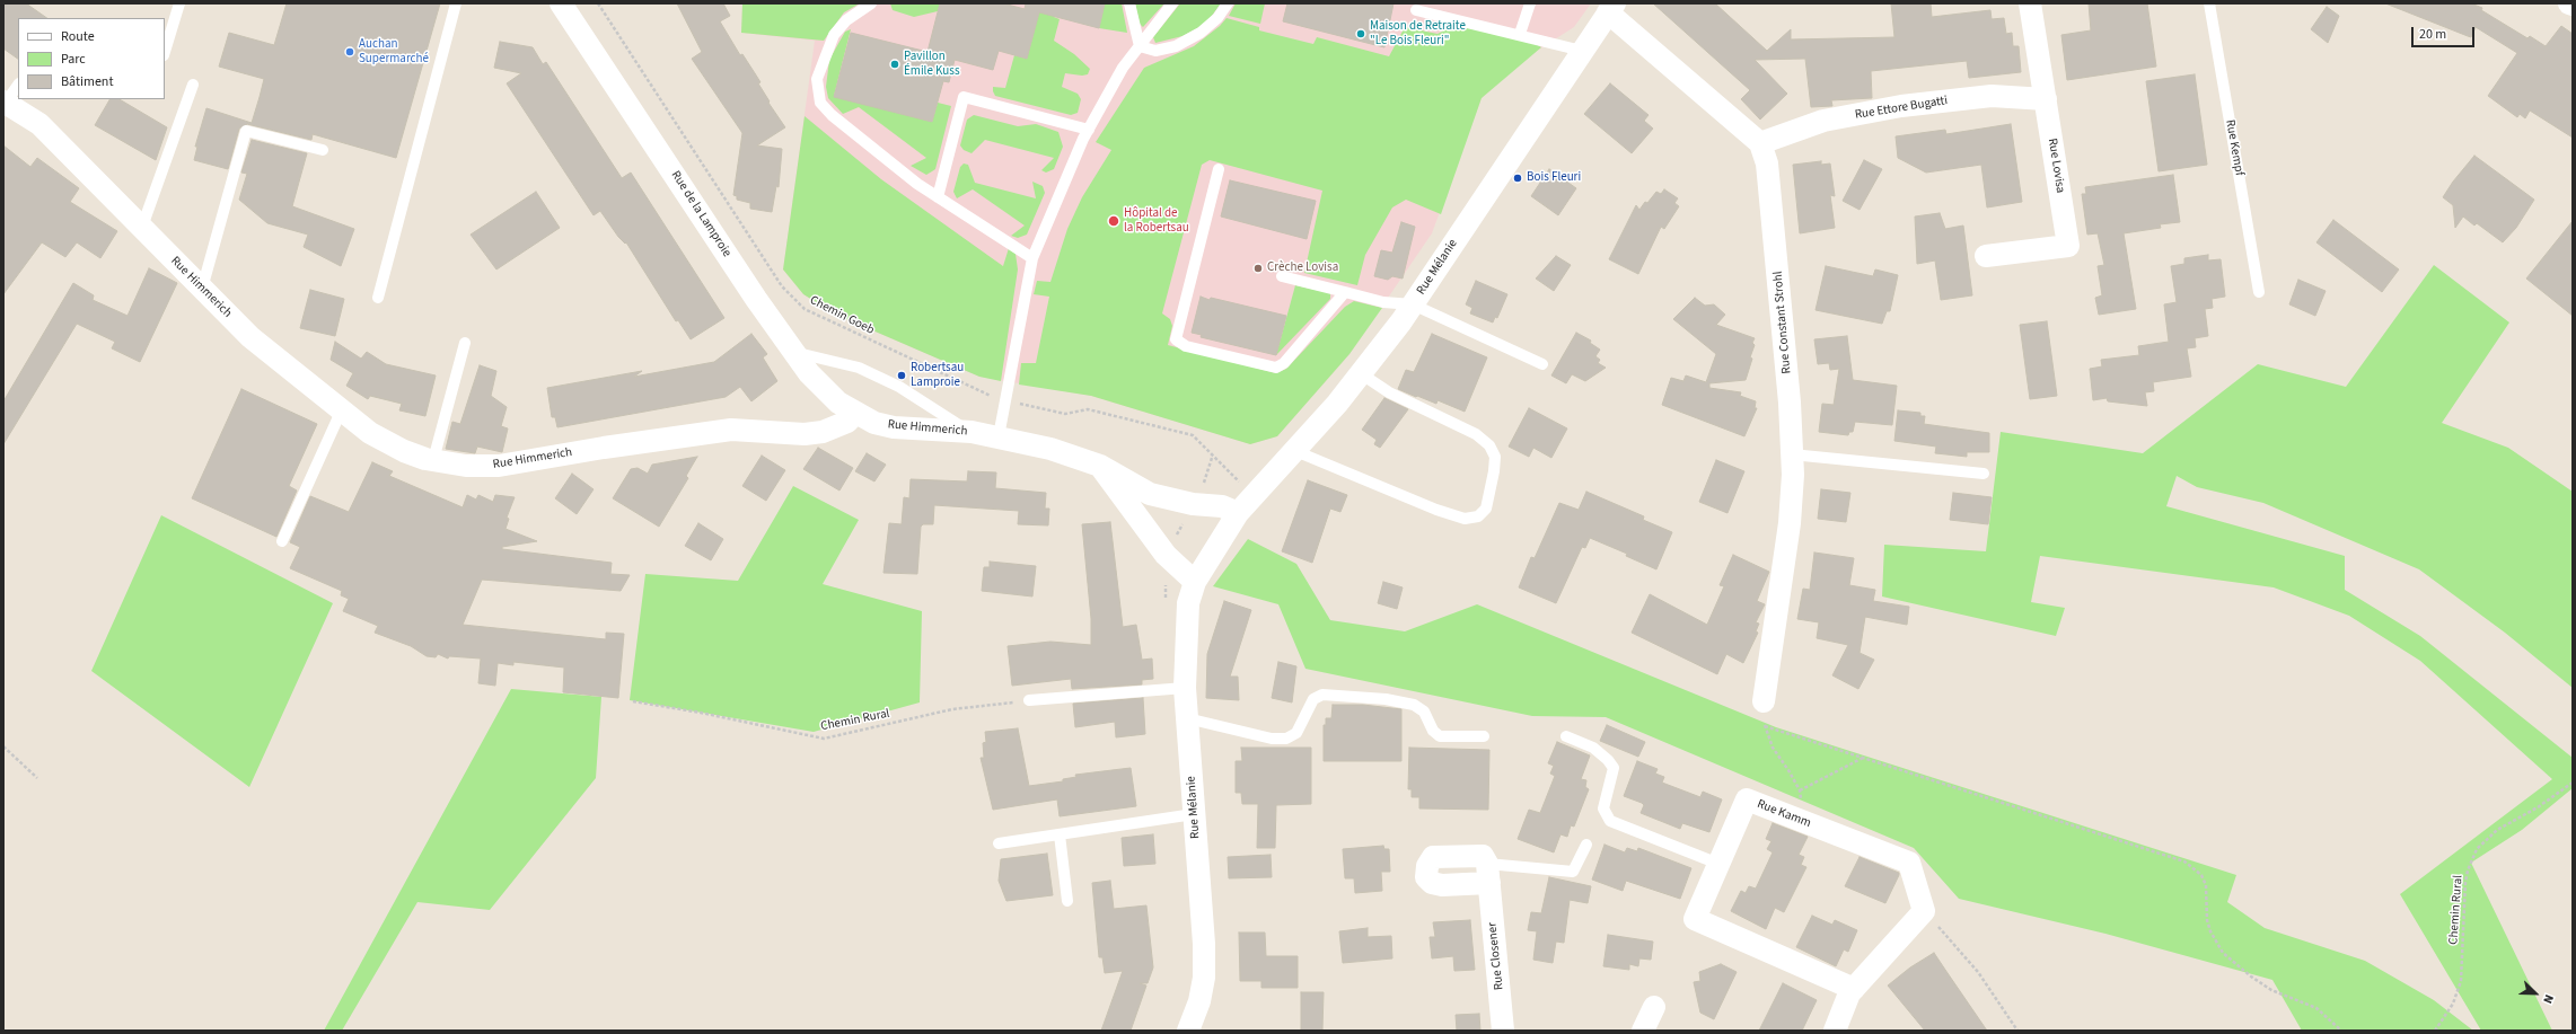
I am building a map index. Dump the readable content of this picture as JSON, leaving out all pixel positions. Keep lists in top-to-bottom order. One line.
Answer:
{"streets":{"street":["Rue Ettore Bugatti","Rue Lovisa","Rue de la Lamproie","Rue Mélanie","Rue Himmerich","Rue Constant Strohl","Rue Kamm","Rue Closener"],"lane":["Rue Kempf"],"path":["Chemin Goeb","Chemin Rural"]},"crossings":[["Rue Ettore Bugatti","Rue Lovisa"],["Rue Ettore Bugatti","Rue Constant Strohl"],["Rue de la Lamproie","Rue Himmerich"],["Rue Mélanie","Rue Himmerich"],["Rue Mélanie","Chemin Goeb"]],"places":["Maison de Retraite \"Le Bois Fleuri\"","Auchan Supermarché","Pavillon Émile Kuss","Bois Fleuri","Hôpital de la Robertsau","Crèche Lovisa","Robertsau Lamproie"],"legend":["Route","Parc","Bâtiment"],"scale_bar":"20 m","north":"bottom right"}
